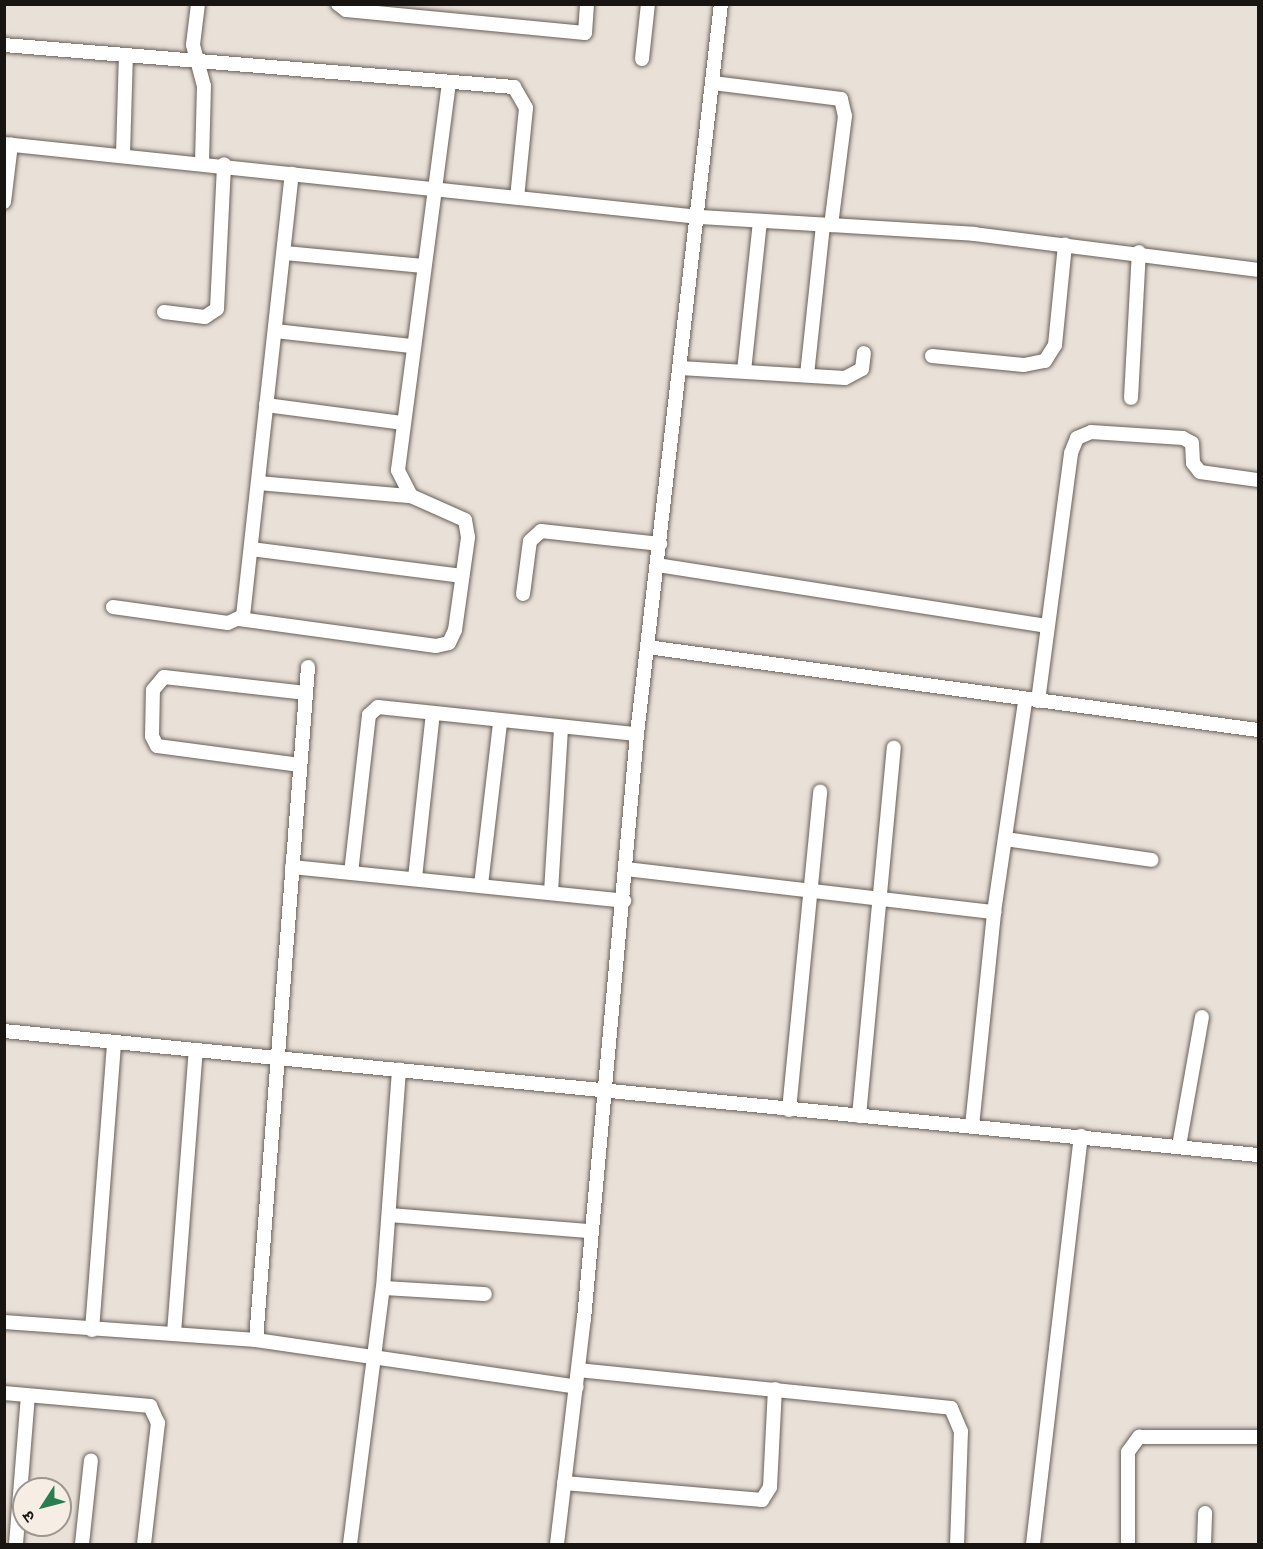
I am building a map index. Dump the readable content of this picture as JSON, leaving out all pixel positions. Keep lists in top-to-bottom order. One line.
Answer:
{"north":"bottom left"}
